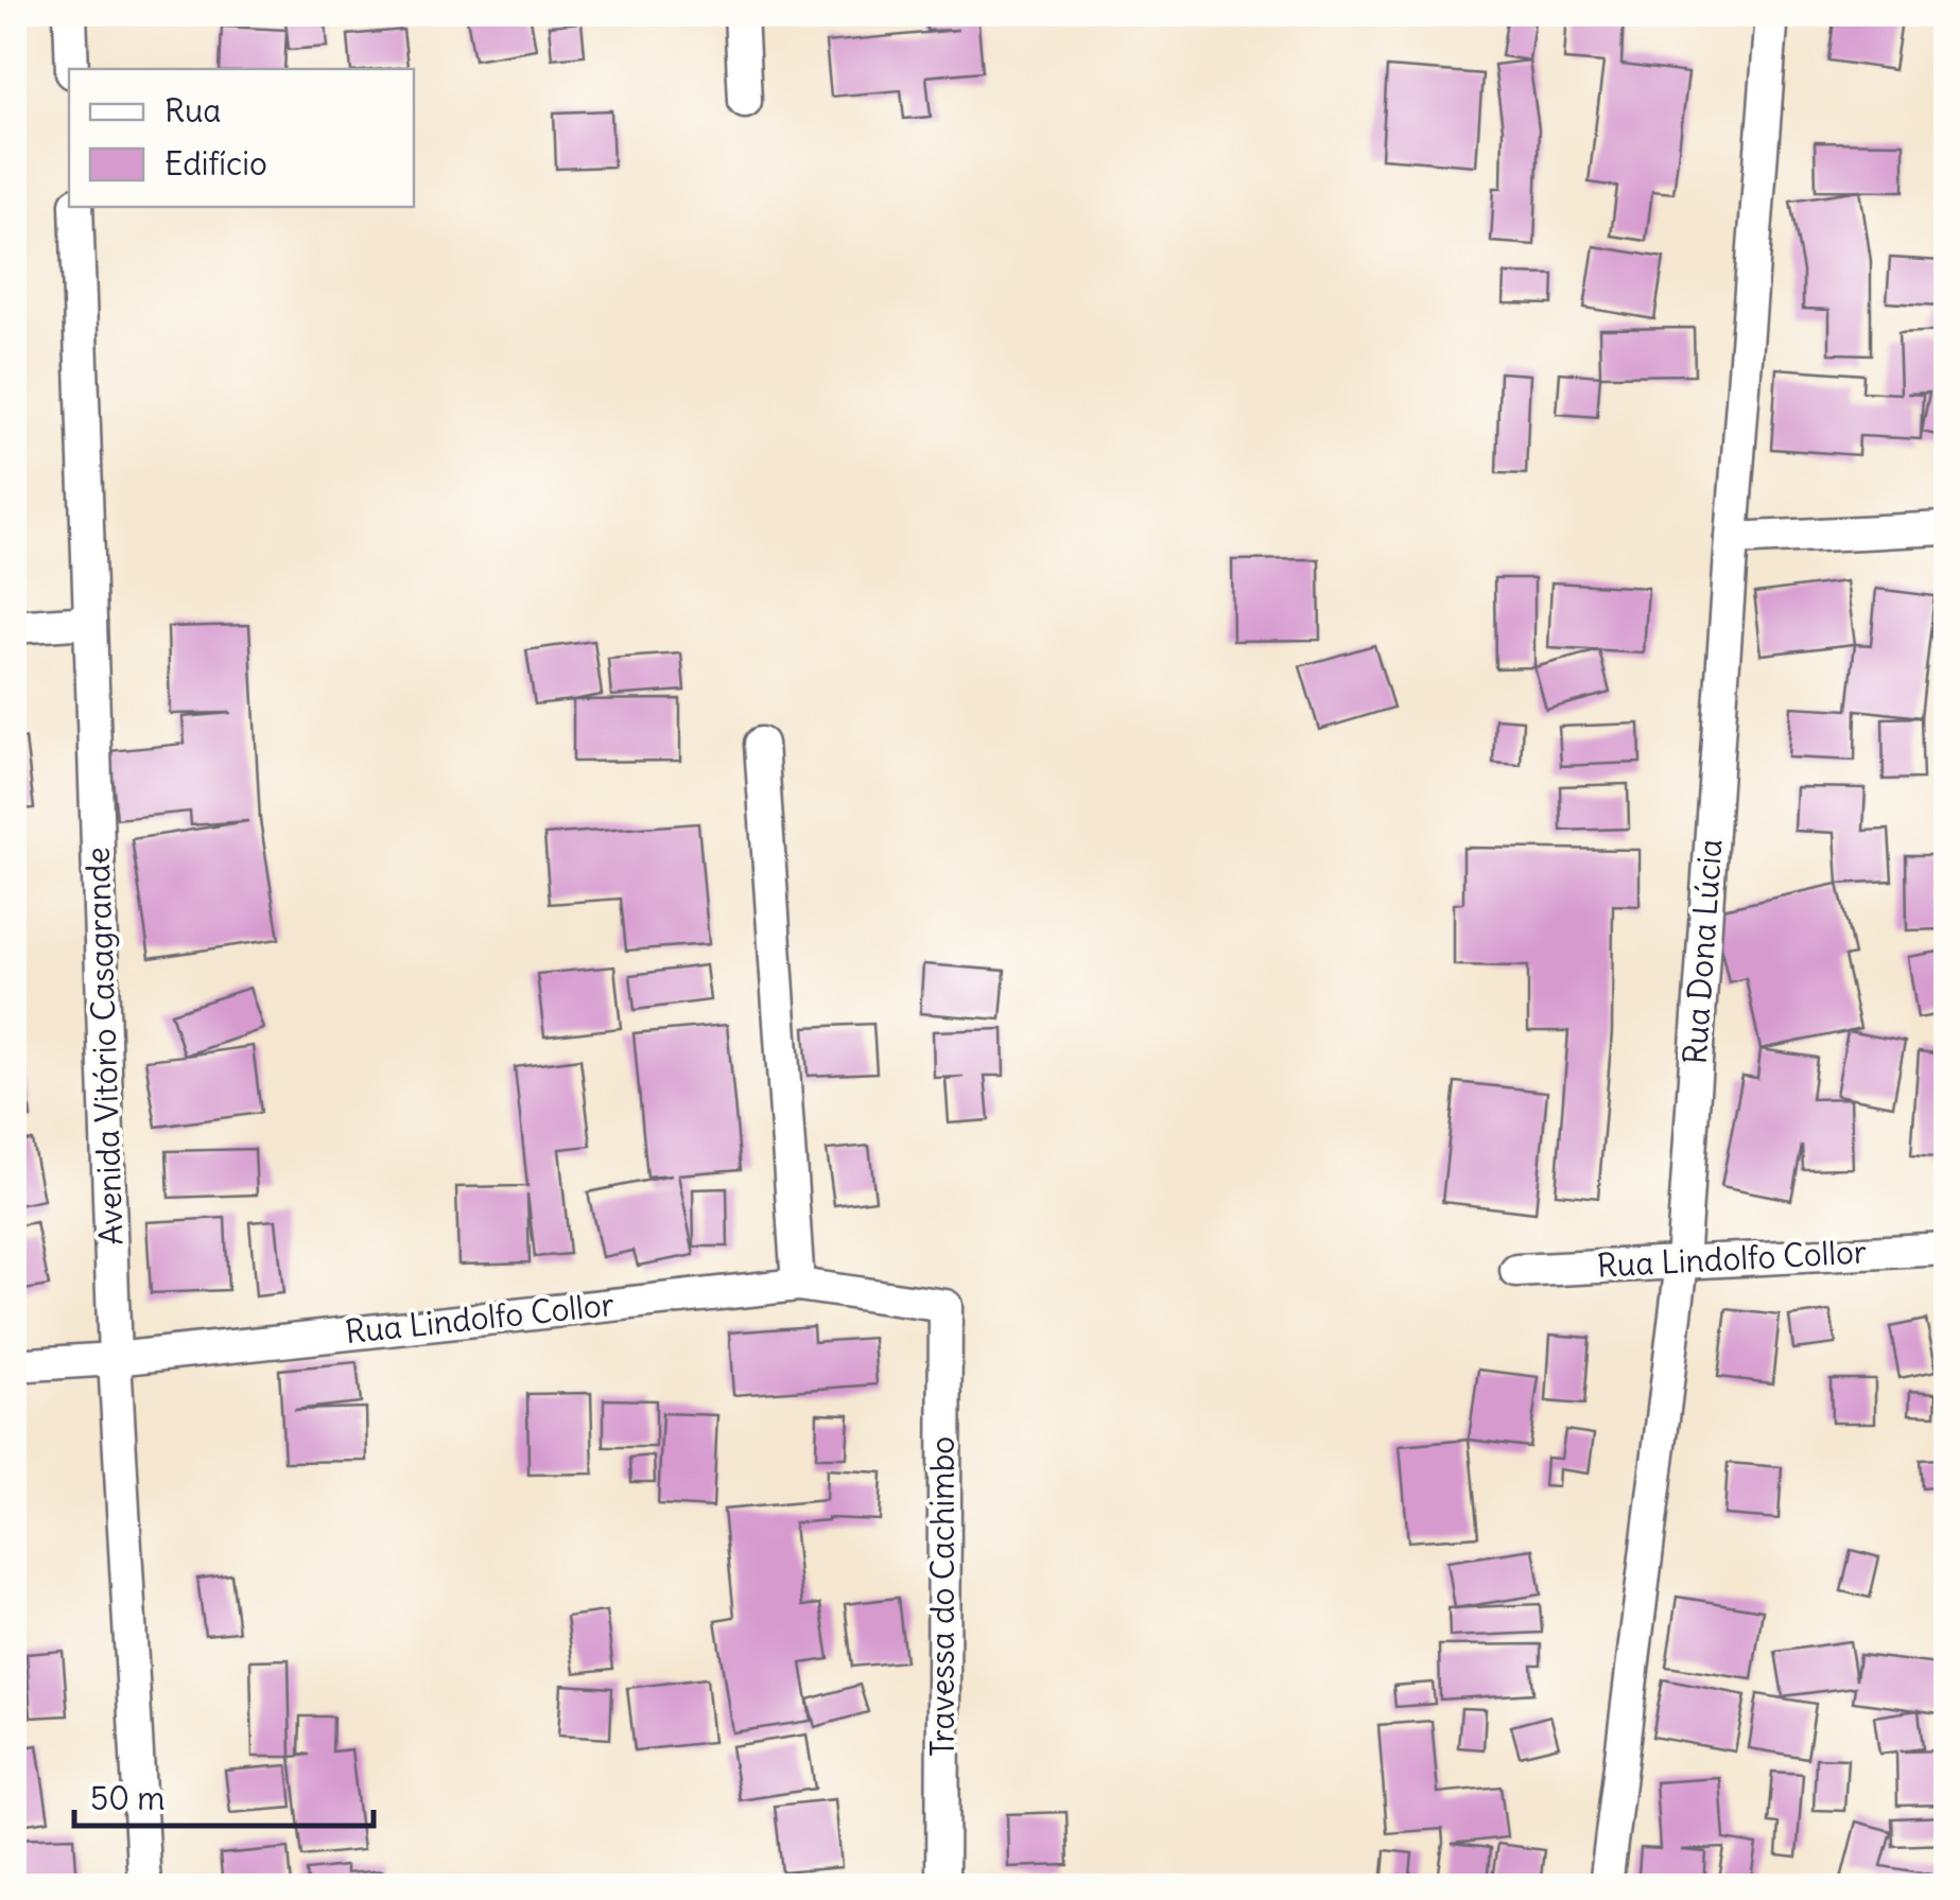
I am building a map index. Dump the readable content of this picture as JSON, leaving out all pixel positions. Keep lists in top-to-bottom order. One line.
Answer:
{"streets":{"street":["Rua Dona Lúcia","Avenida Vitório Casagrande","Rua Lindolfo Collor","Travessa do Cachimbo"]},"crossings":[["Rua Dona Lúcia","Rua Lindolfo Collor"],["Avenida Vitório Casagrande","Rua Lindolfo Collor"],["Rua Lindolfo Collor","Travessa do Cachimbo"]],"legend":["Rua","Edifício"],"scale_bar":"50 m"}
